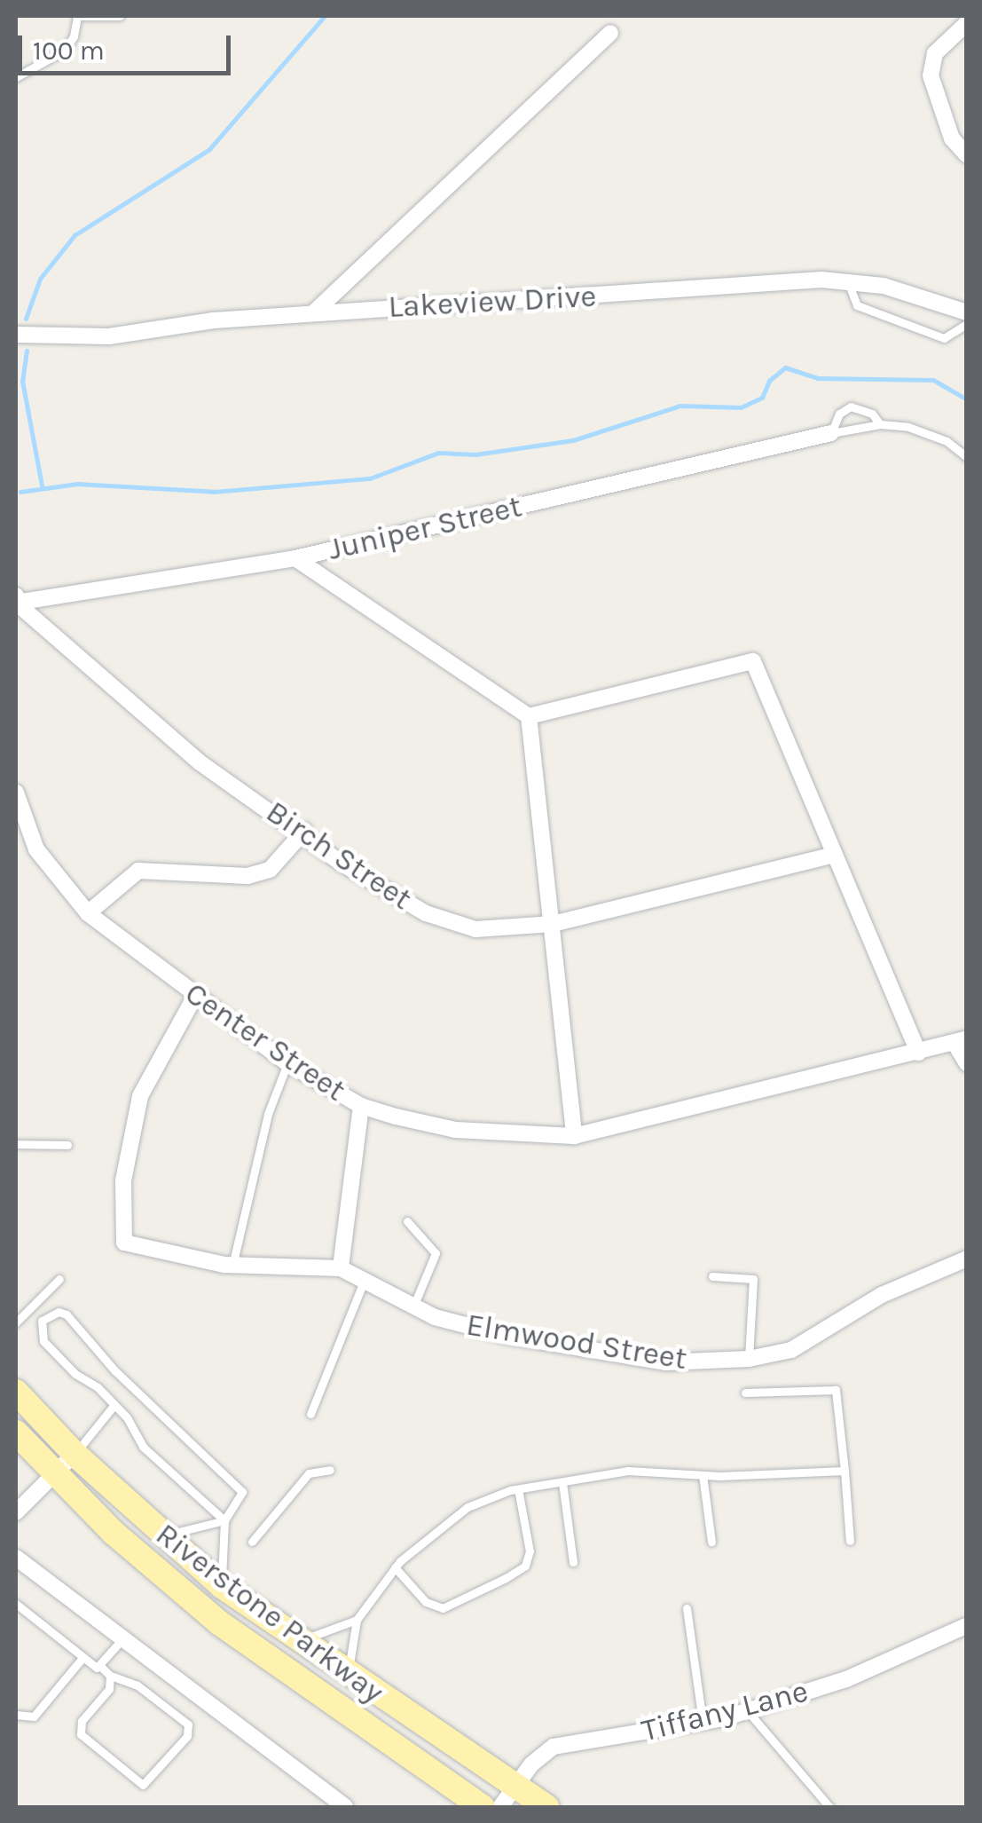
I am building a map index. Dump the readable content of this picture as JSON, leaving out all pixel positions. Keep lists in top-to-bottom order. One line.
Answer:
{"streets":{"main road":["Riverstone Parkway"],"street":["Lakeview Drive","Juniper Street","Birch Street","Center Street","Elmwood Street","Tiffany Lane"]},"crossings":[["Juniper Street","Birch Street"],["Riverstone Parkway","Tiffany Lane"]],"scale_bar":"100 m"}
